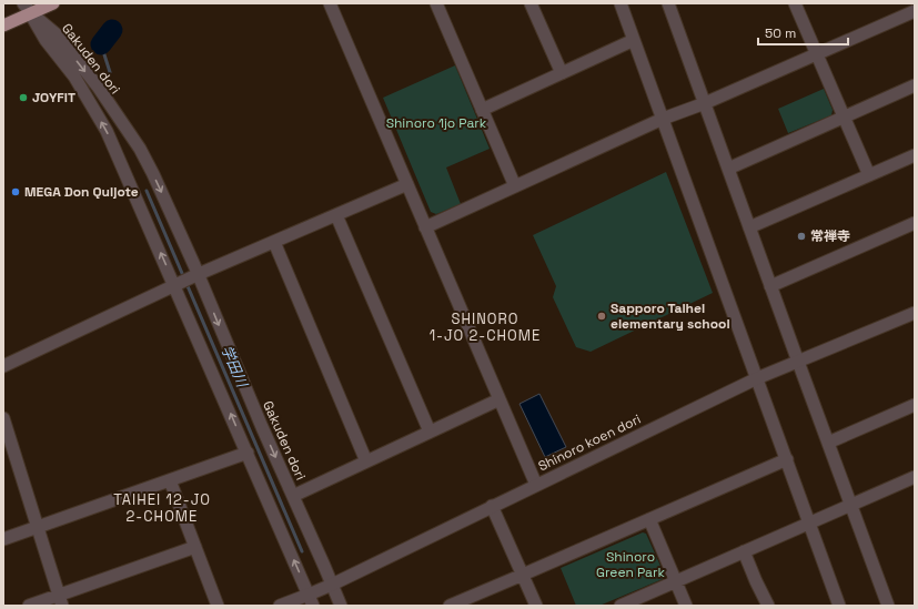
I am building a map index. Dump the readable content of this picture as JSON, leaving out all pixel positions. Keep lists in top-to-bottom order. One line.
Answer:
{"streets":{"street":["Gakuden dori","Shinoro koen dori"]},"crossings":[["Gakuden dori","Shinoro koen dori"]],"districts":["SHINORO 1-JO 2-CHOME","TAIHEI 12-JO 2-CHOME"],"water":["学田川"],"parks":["Shinoro 1jo Park","Shinoro Green Park"],"places":["JOYFIT","MEGA Don Quijote","常禅寺","Sapporo Taihei elementary school"],"scale_bar":"50 m"}
